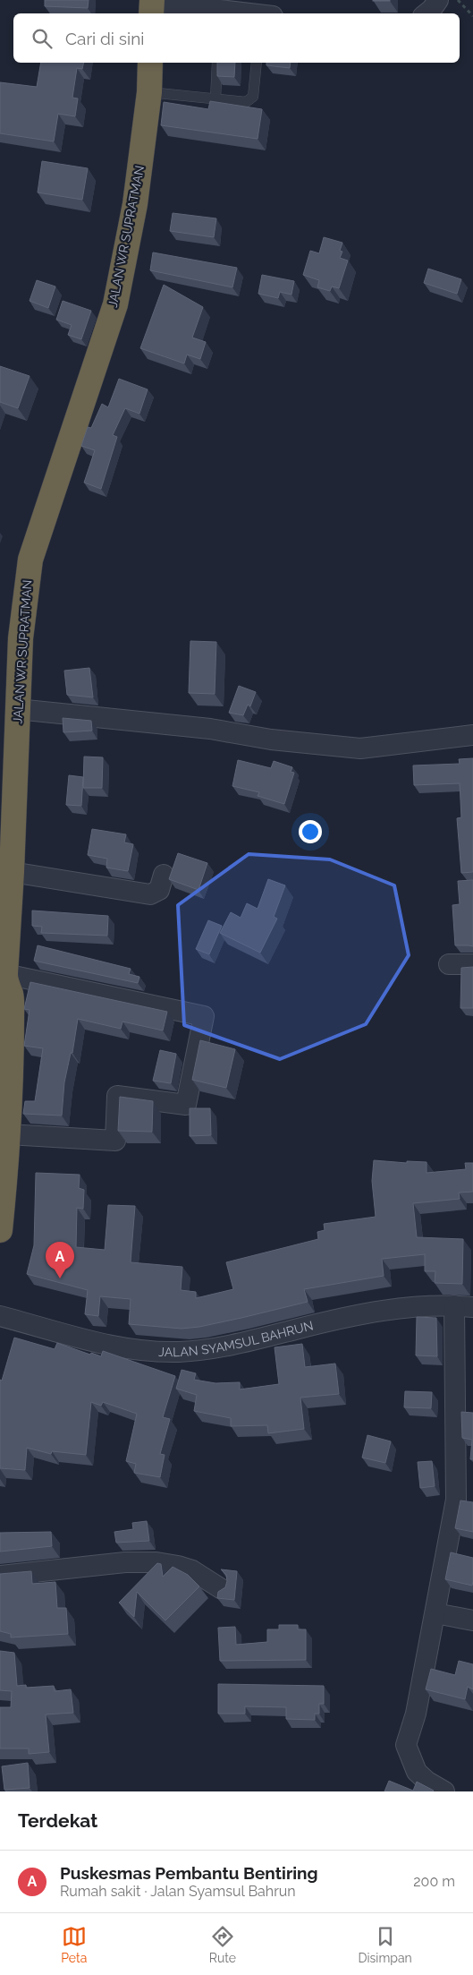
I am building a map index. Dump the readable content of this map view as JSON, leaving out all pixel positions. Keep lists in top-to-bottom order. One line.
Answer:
{"streets":{"highway":["JALAN WR SUPRATMAN"],"street":["JALAN SYAMSUL BAHRUN"]},"page":{"search":"Cari di sini","pins":"A","heading":"Terdekat","list":[{"mark":"A","name":"Puskesmas Pembantu Bentiring","note":"Rumah sakit · Jalan Syamsul Bahrun","value":"200 m"}],"nav":["Peta","Rute","Disimpan"]}}
